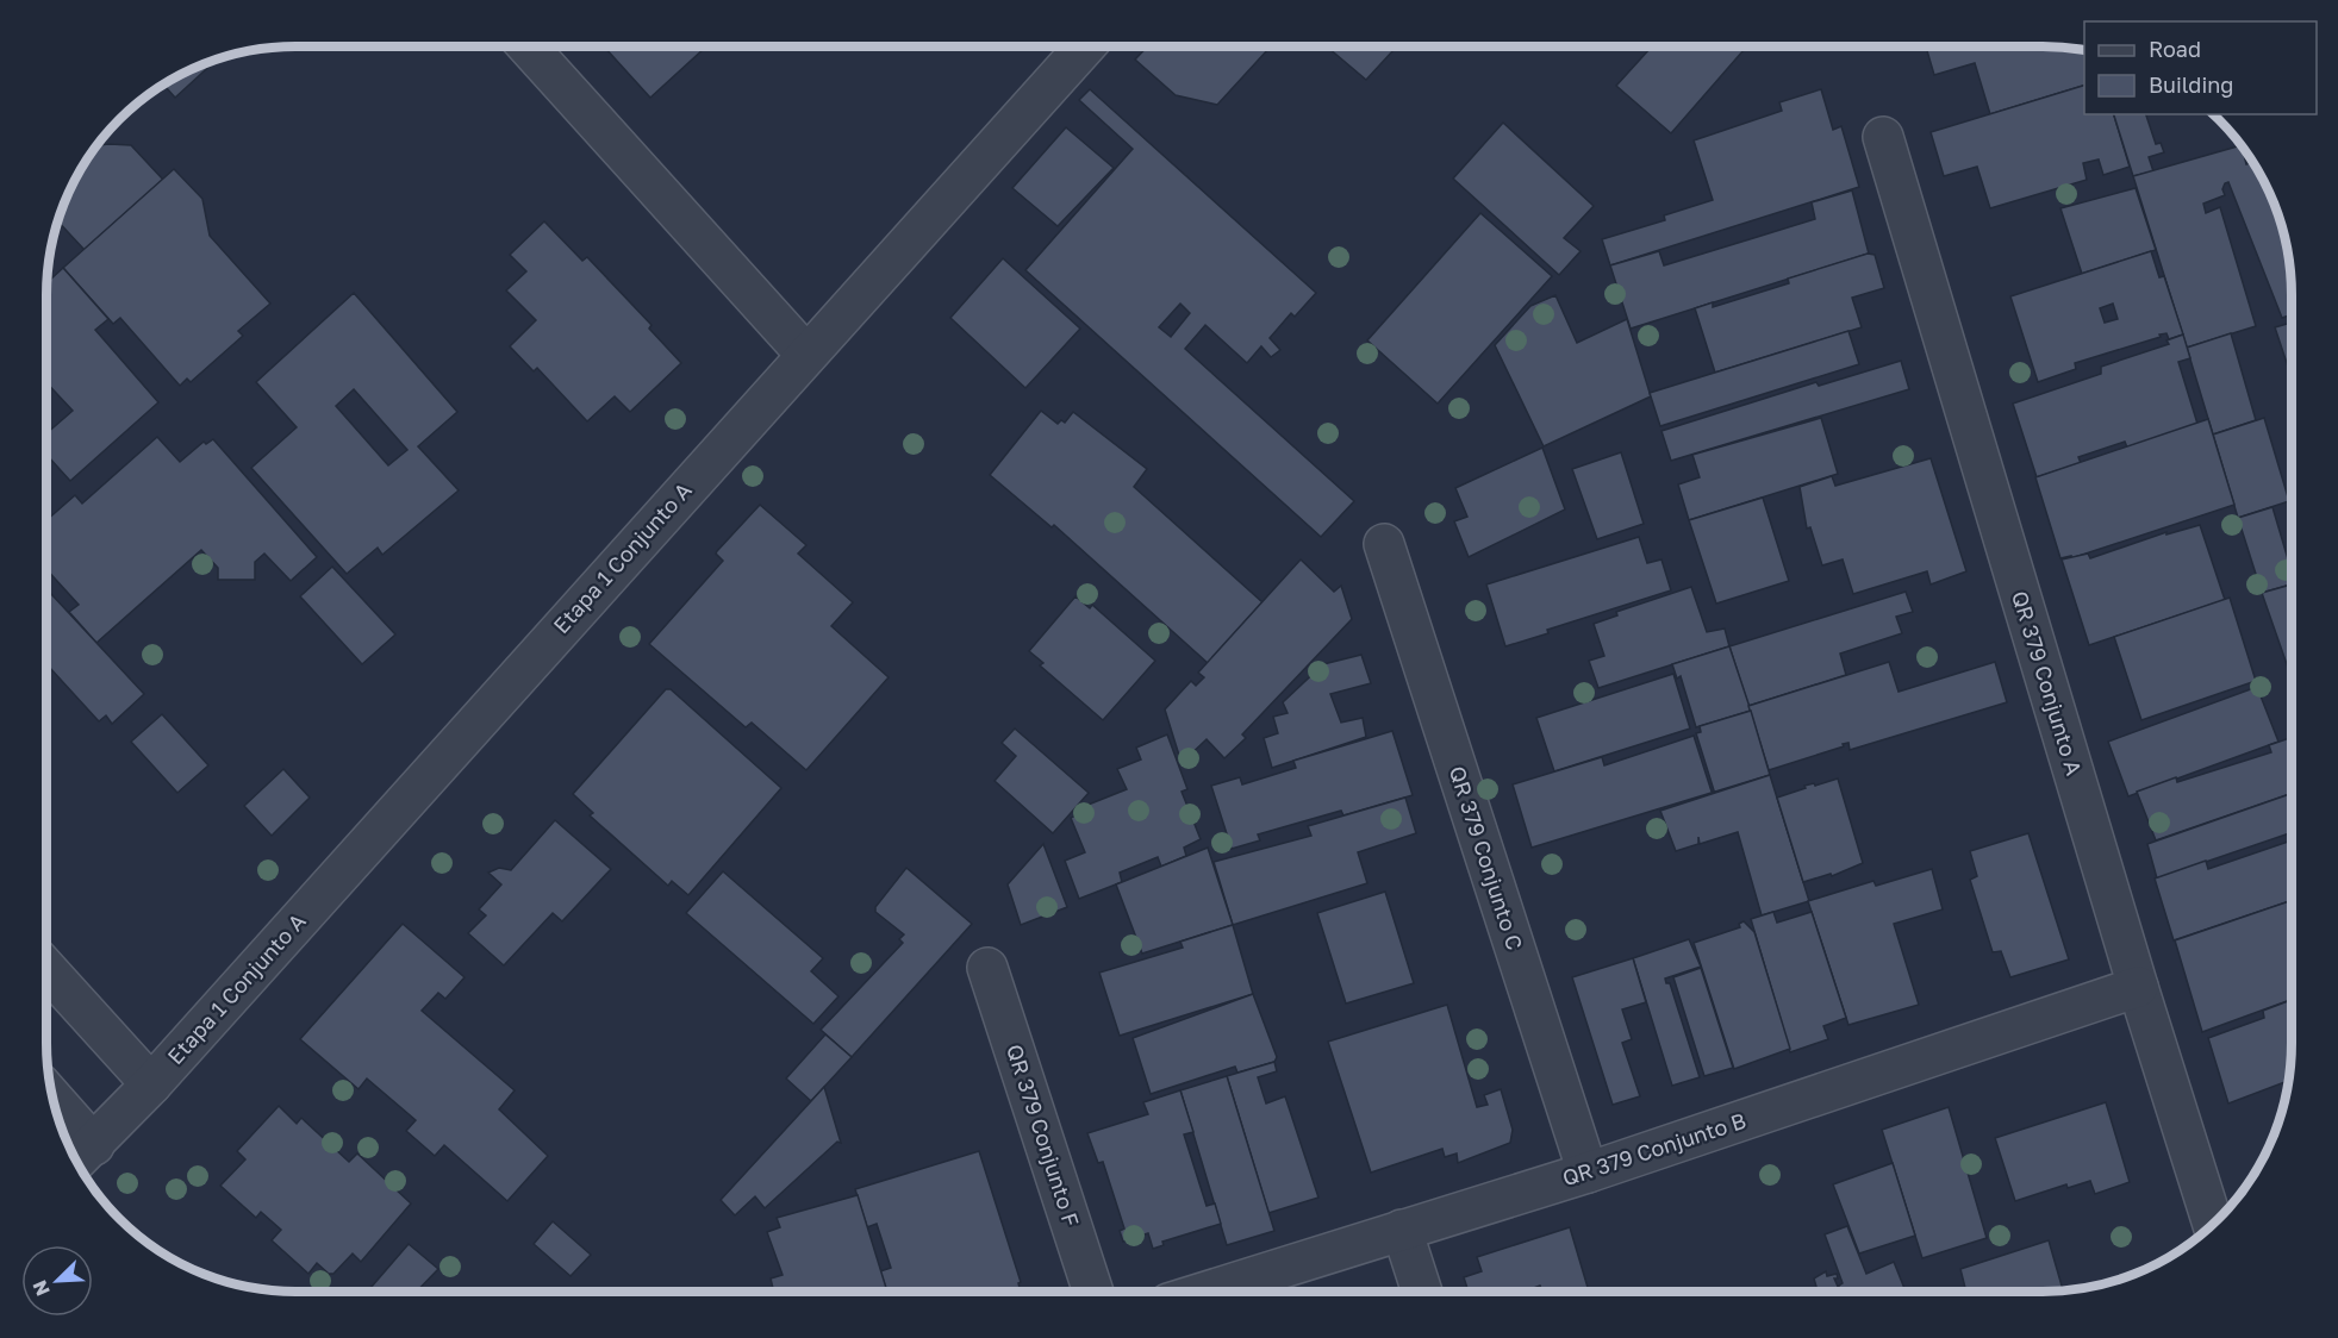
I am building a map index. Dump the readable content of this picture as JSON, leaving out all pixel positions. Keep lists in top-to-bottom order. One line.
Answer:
{"streets":{"street":["Etapa 1 Conjunto A","QR 379 Conjunto A","QR 379 Conjunto C","QR 379 Conjunto F","QR 379 Conjunto B"]},"crossings":[["QR 379 Conjunto A","QR 379 Conjunto B"],["QR 379 Conjunto C","QR 379 Conjunto B"]],"legend":["Road","Building"],"north":"bottom left"}
